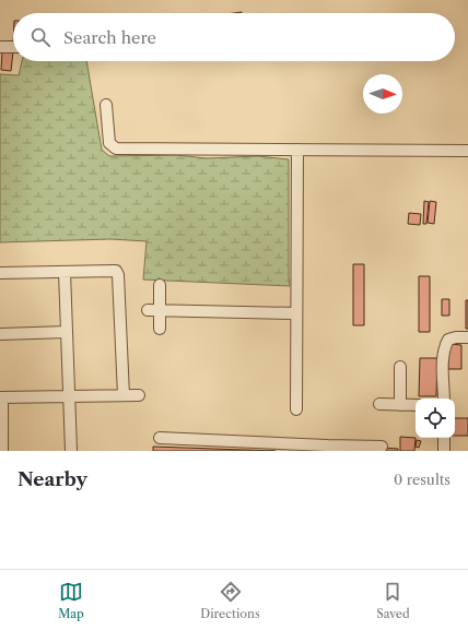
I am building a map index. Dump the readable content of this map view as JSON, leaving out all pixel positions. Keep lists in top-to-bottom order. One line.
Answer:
{"north":"right","page":{"search":"Search here","heading":["Nearby","0 results"],"nav":["Map","Directions","Saved"]}}
